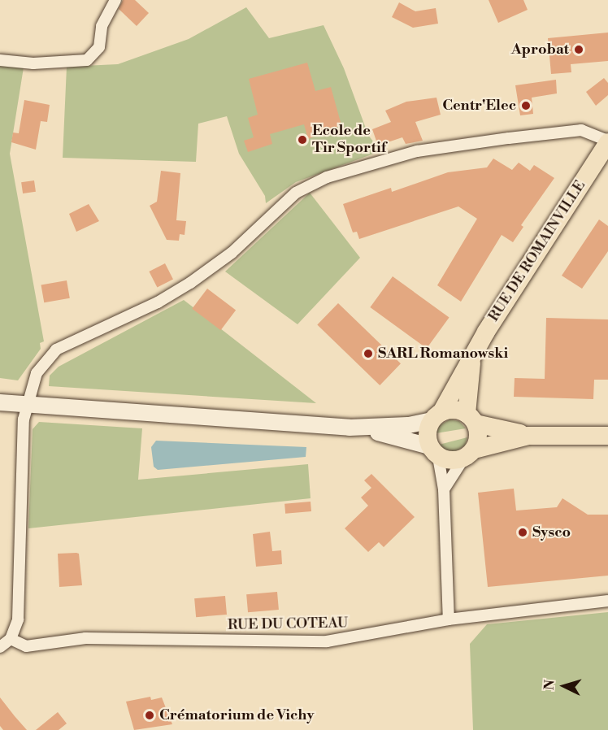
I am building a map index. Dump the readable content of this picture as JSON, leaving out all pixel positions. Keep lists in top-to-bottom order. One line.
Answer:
{"streets":{"main road":["RUE DE ROMAINVILLE"],"street":["RUE DU COTEAU"]},"places":["Aprobat","Centr'Elec","Ecole de Tir Sportif","SARL Romanowski","Sysco","Crématorium de Vichy"],"north":"left"}
